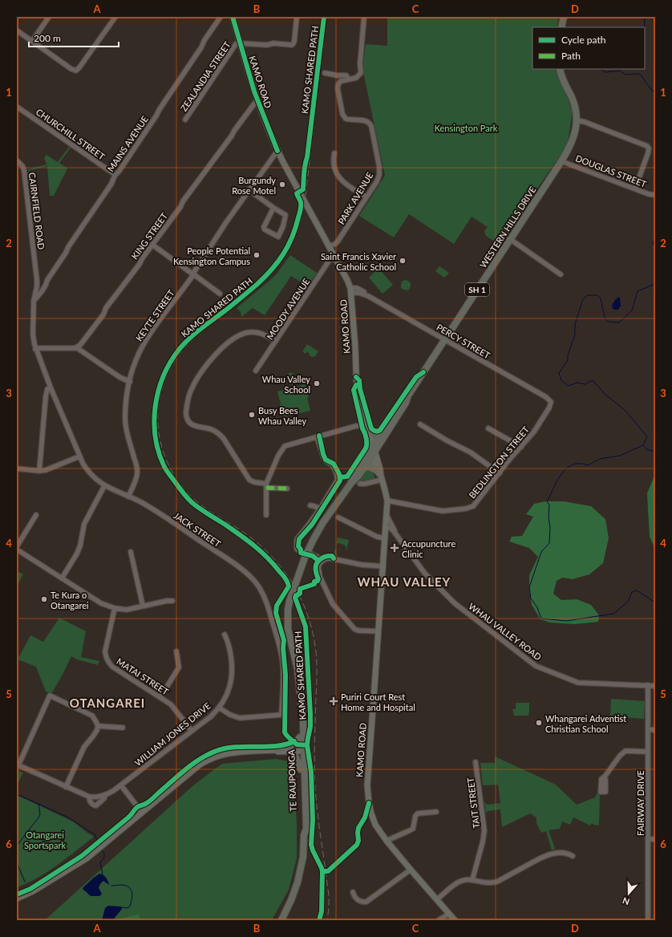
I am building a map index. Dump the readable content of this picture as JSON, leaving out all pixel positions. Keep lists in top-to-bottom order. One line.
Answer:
{"streets":{"highway":["WESTERN HILLS DRIVE","SH 1","TE RAUPONGA"],"main road":["KAMO ROAD"],"street":["ZEALANDIA STREET","CHURCHILL STREET","MAINS AVENUE","DOUGLAS STREET","PARK AVENUE","CAIRNFIELD ROAD","KING STREET","MOODY AVENUE","KEYTE STREET","PERCY STREET","BEDLINGTON STREET","JACK STREET","WHAU VALLEY ROAD","MATAI STREET","WILLIAM JONES DRIVE","TAIT STREET","FAIRWAY DRIVE"],"cycle path":["KAMO SHARED PATH"]},"crossings":[["ZEALANDIA STREET","KAMO ROAD"],["KAMO ROAD","PARK AVENUE"],["KAMO ROAD","WESTERN HILLS DRIVE"],["KAMO ROAD","KING STREET"],["KAMO ROAD","MOODY AVENUE"],["KAMO ROAD","KEYTE STREET"],["KAMO ROAD","PERCY STREET"],["KAMO ROAD","BEDLINGTON STREET"],["KAMO ROAD","WHAU VALLEY ROAD"],["KAMO ROAD","TE RAUPONGA"],["CHURCHILL STREET","MAINS AVENUE"],["MAINS AVENUE","CAIRNFIELD ROAD"],["DOUGLAS STREET","WESTERN HILLS DRIVE"],["CAIRNFIELD ROAD","JACK STREET"],["WESTERN HILLS DRIVE","PERCY STREET"],["WESTERN HILLS DRIVE","TE RAUPONGA"],["KEYTE STREET","JACK STREET"],["PERCY STREET","BEDLINGTON STREET"],["JACK STREET","WILLIAM JONES DRIVE"],["WHAU VALLEY ROAD","FAIRWAY DRIVE"],["MATAI STREET","WILLIAM JONES DRIVE"]],"districts":["WHAU VALLEY","OTANGAREI"],"parks":["Kensington Park","Otangarei Sportspark"],"places":{"other":["Burgundy Rose Motel","People Potential Kensington Campus","Saint Francis Xavier Catholic School","Whau Valley School","Busy Bees Whau Valley","Te Kura o Otangarei","Whangarei Adventist Christian School"],"health":["Accupuncture Clinic","Puriri Court Rest Home and Hospital"]},"legend":["Cycle path","Path"],"scale_bar":"200 m","north":"bottom","grid":{"columns":["A","B","C","D"],"rows":["1","2","3","4","5","6"]}}
